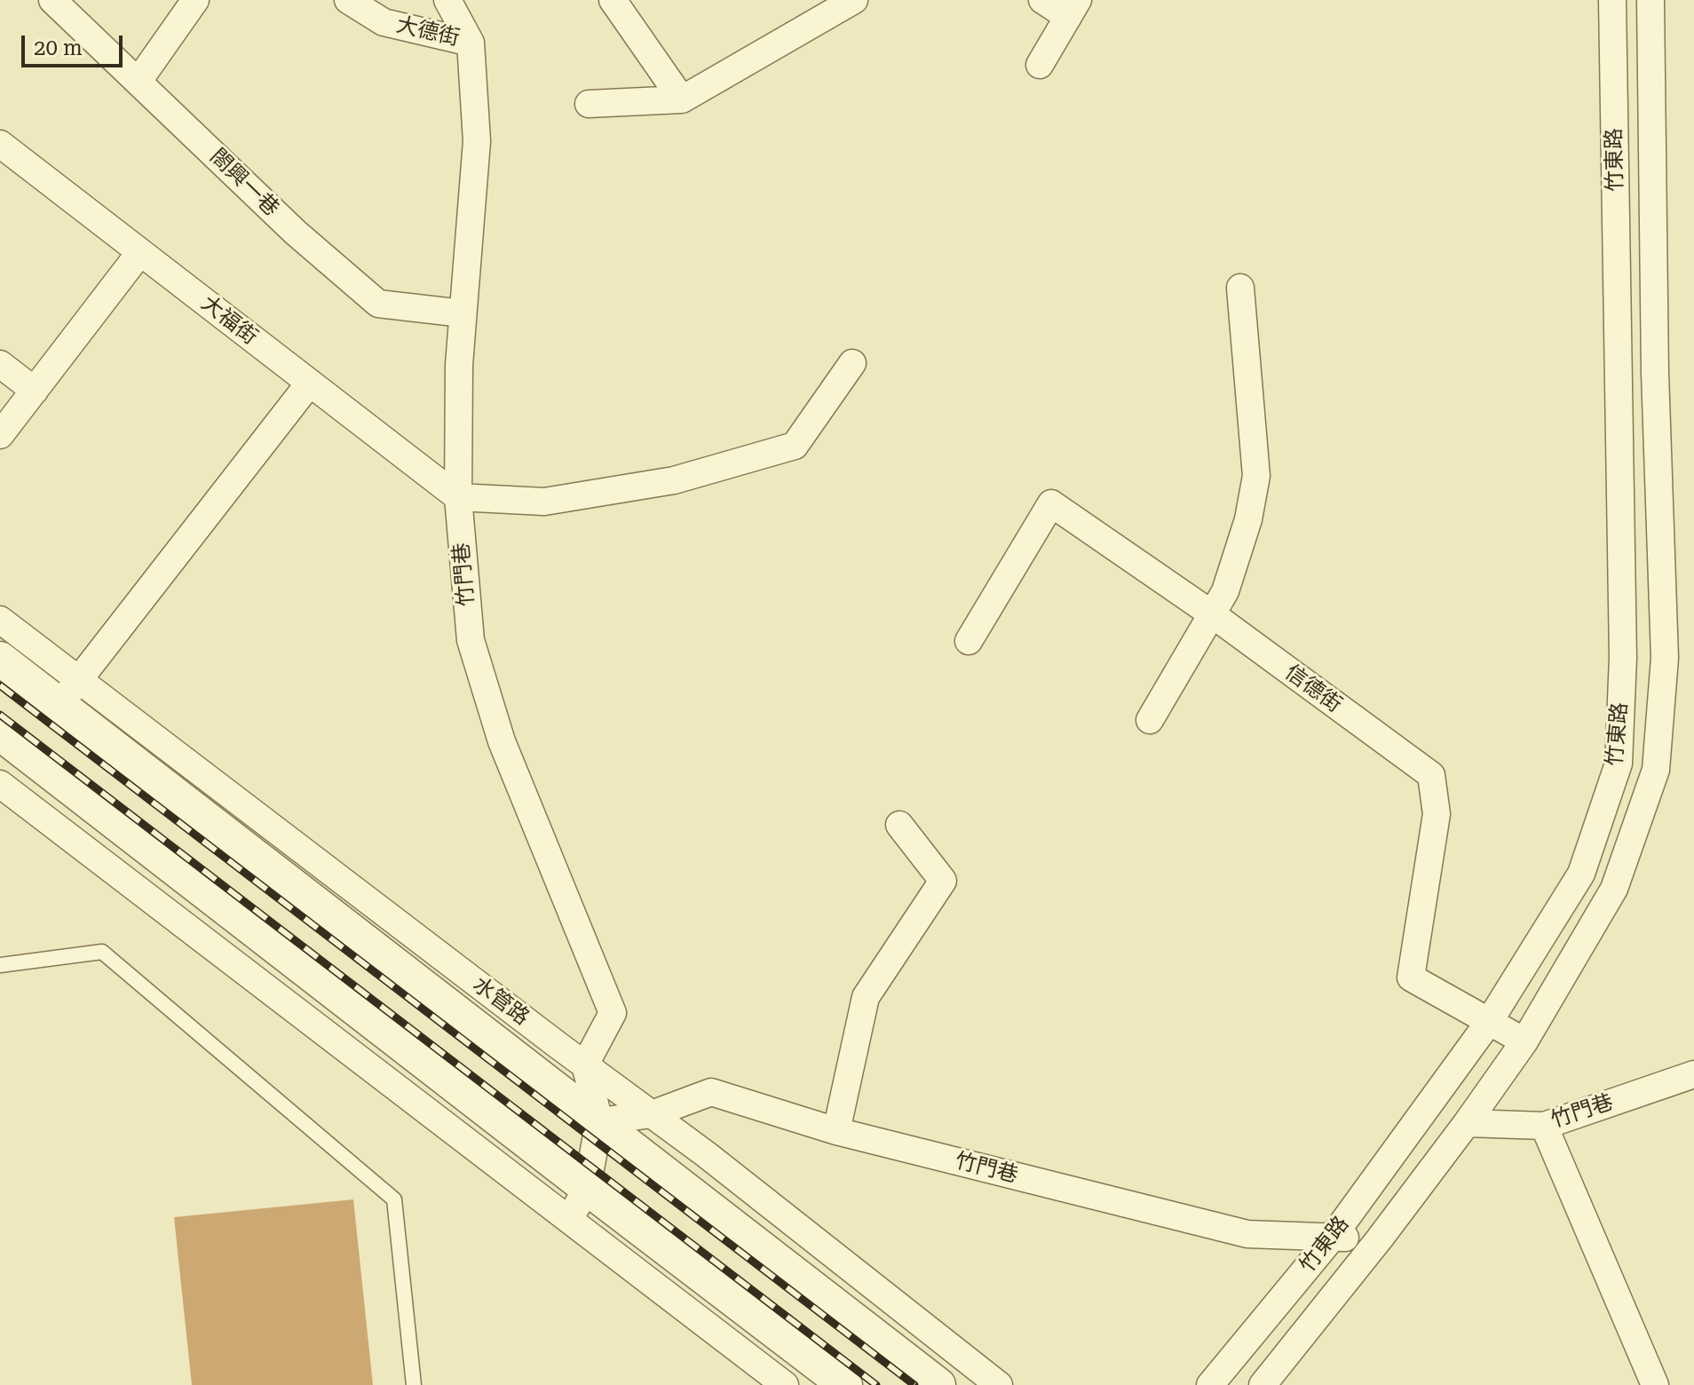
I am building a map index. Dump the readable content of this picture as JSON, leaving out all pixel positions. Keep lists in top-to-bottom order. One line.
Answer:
{"streets":{"street":["大德街","竹東路","閤興一巷","大福街","竹門巷","信德街","水管路"]},"crossings":[["大德街","竹門巷"],["竹東路","竹門巷"],["竹東路","信德街"],["閤興一巷","竹門巷"],["大福街","竹門巷"],["竹門巷","水管路"]],"scale_bar":"20 m"}
